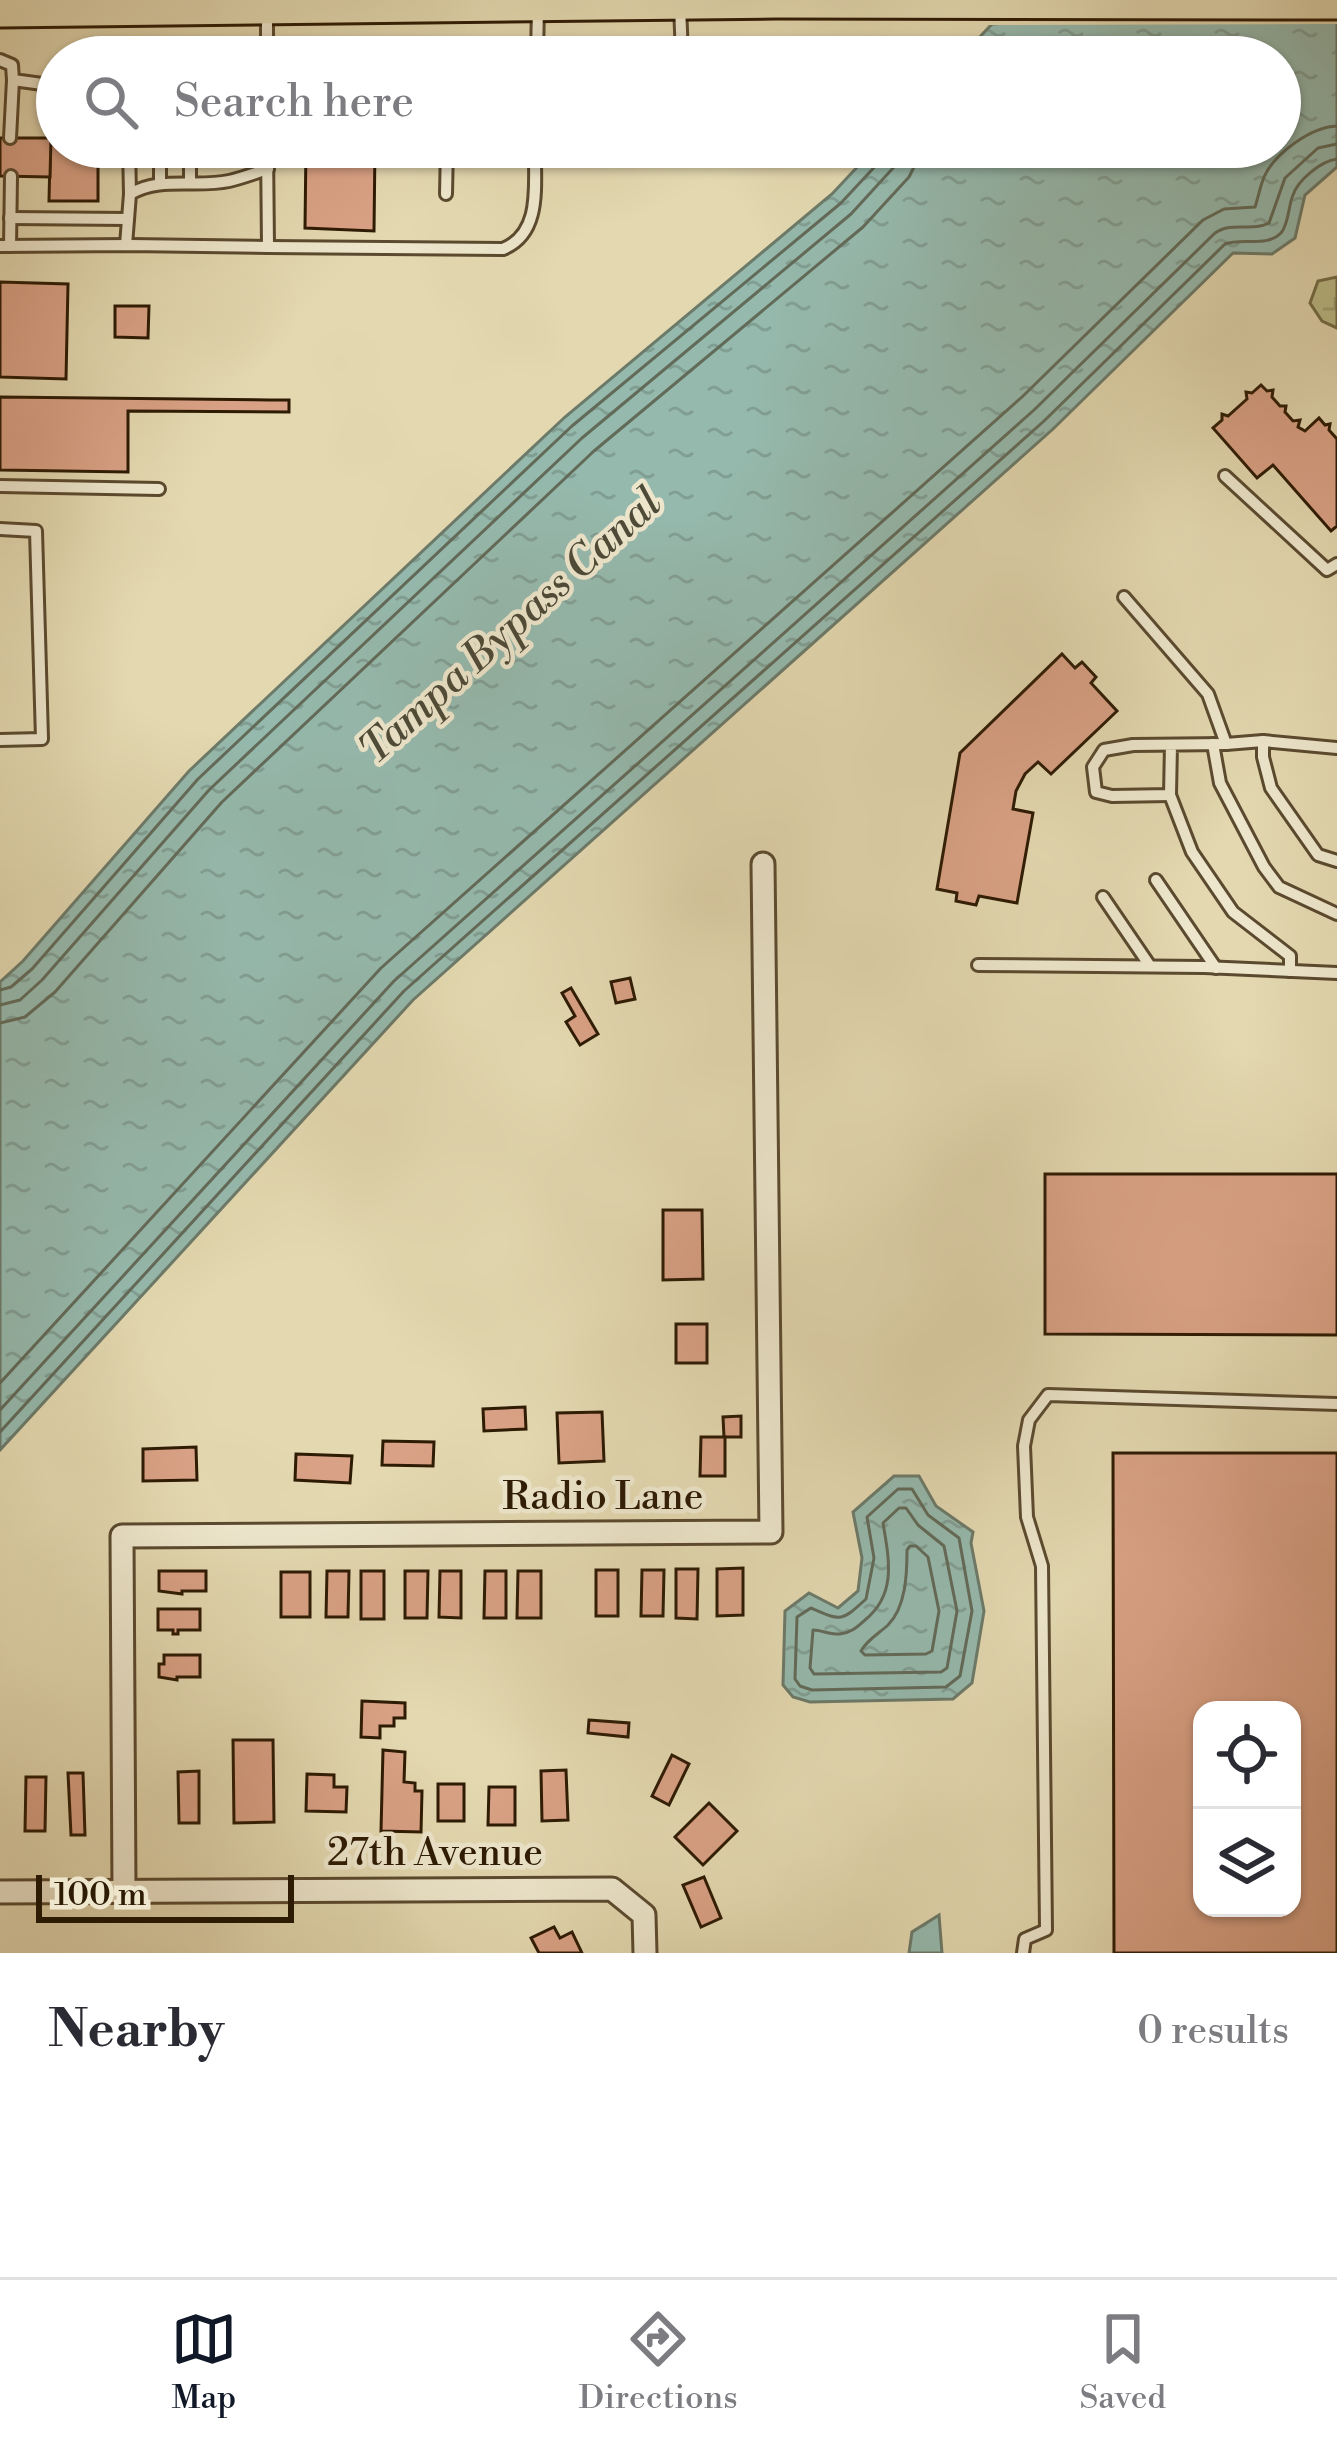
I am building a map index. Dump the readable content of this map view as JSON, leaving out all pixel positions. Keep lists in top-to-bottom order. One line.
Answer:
{"streets":{"street":["Radio Lane","27th Avenue"]},"crossings":[["Radio Lane","27th Avenue"]],"water":["Tampa Bypass Canal"],"scale_bar":"100 m","page":{"search":"Search here","scale":"100 m","heading":["Nearby","0 results"],"nav":["Map","Directions","Saved"]}}
